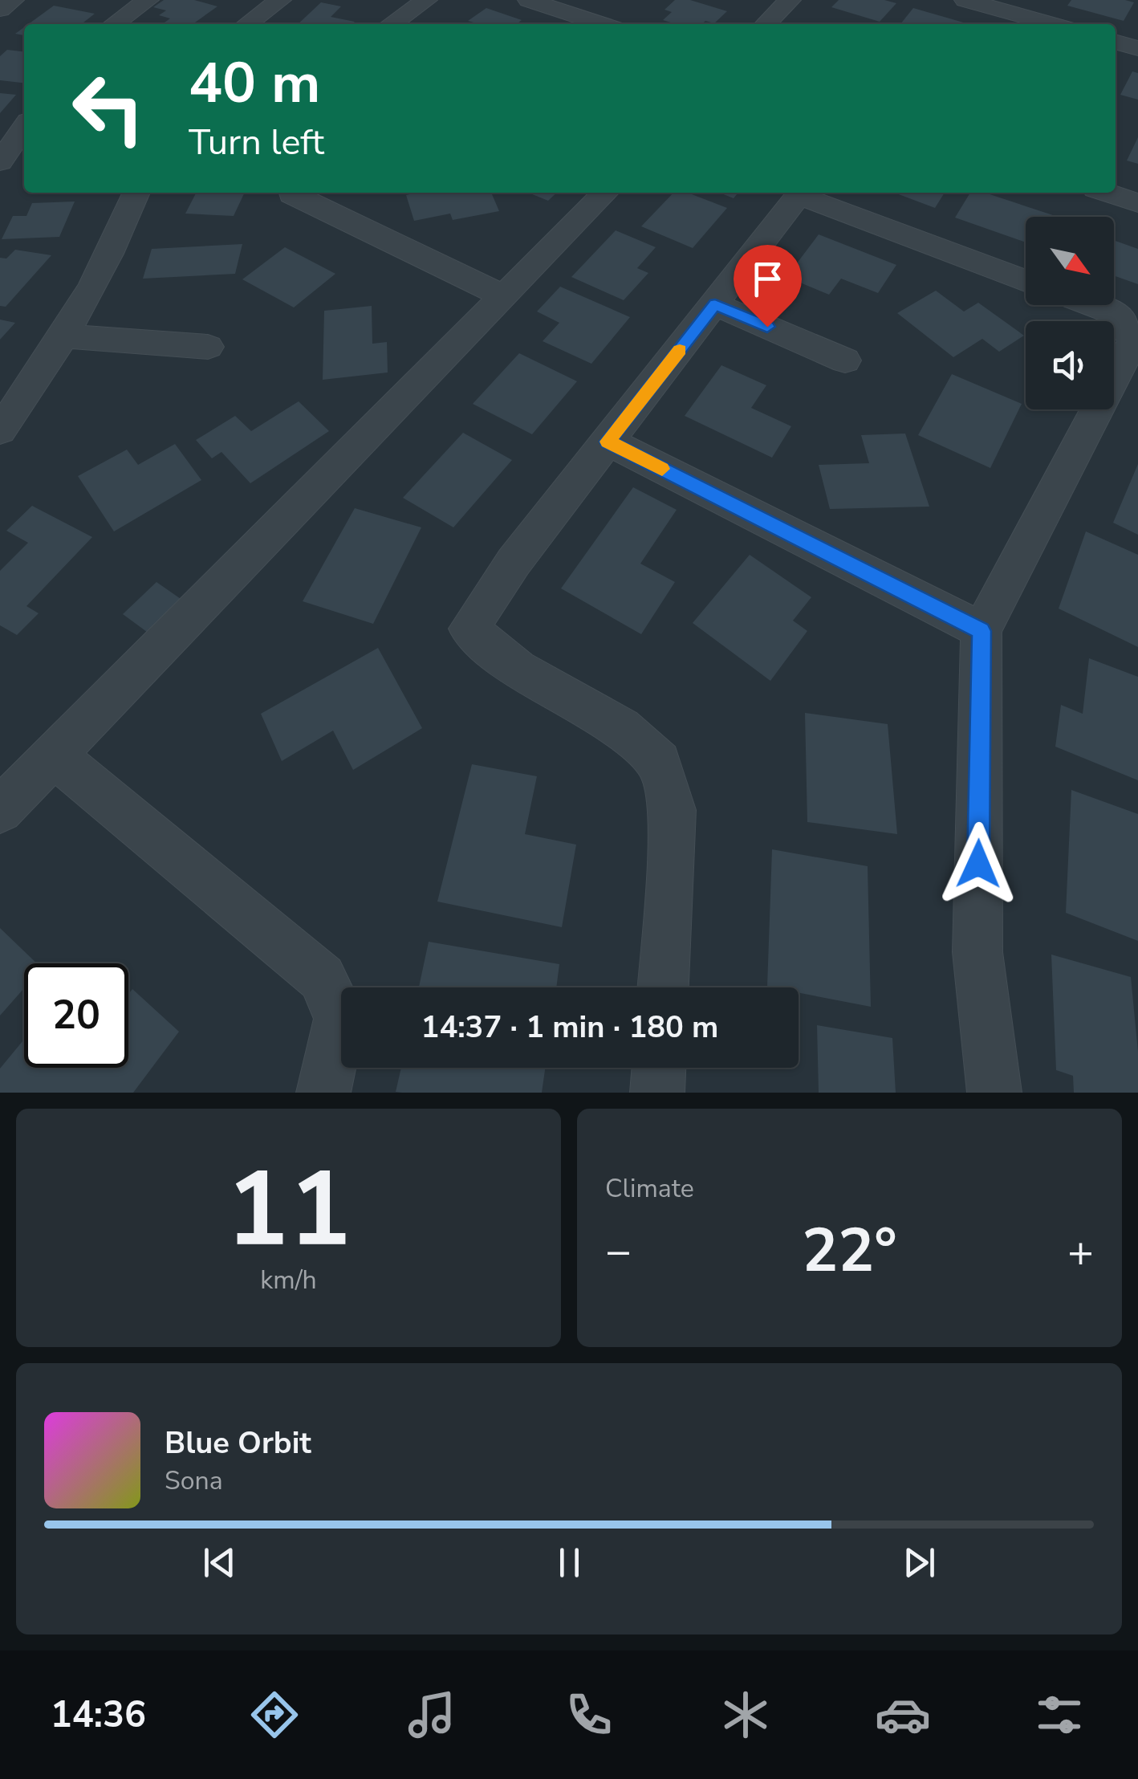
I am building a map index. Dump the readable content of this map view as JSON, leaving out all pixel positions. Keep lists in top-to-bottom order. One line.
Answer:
{"north":"bottom right","page":{"turn":["40 m","Turn left"],"limit":"20","trip":"14:37 · 1 min · 180 m","tile":[["11","km/h"],"Climate"],"heat":["−","22°","+"],"song":["Blue Orbit","Sona"],"tabs":"14:36"}}
